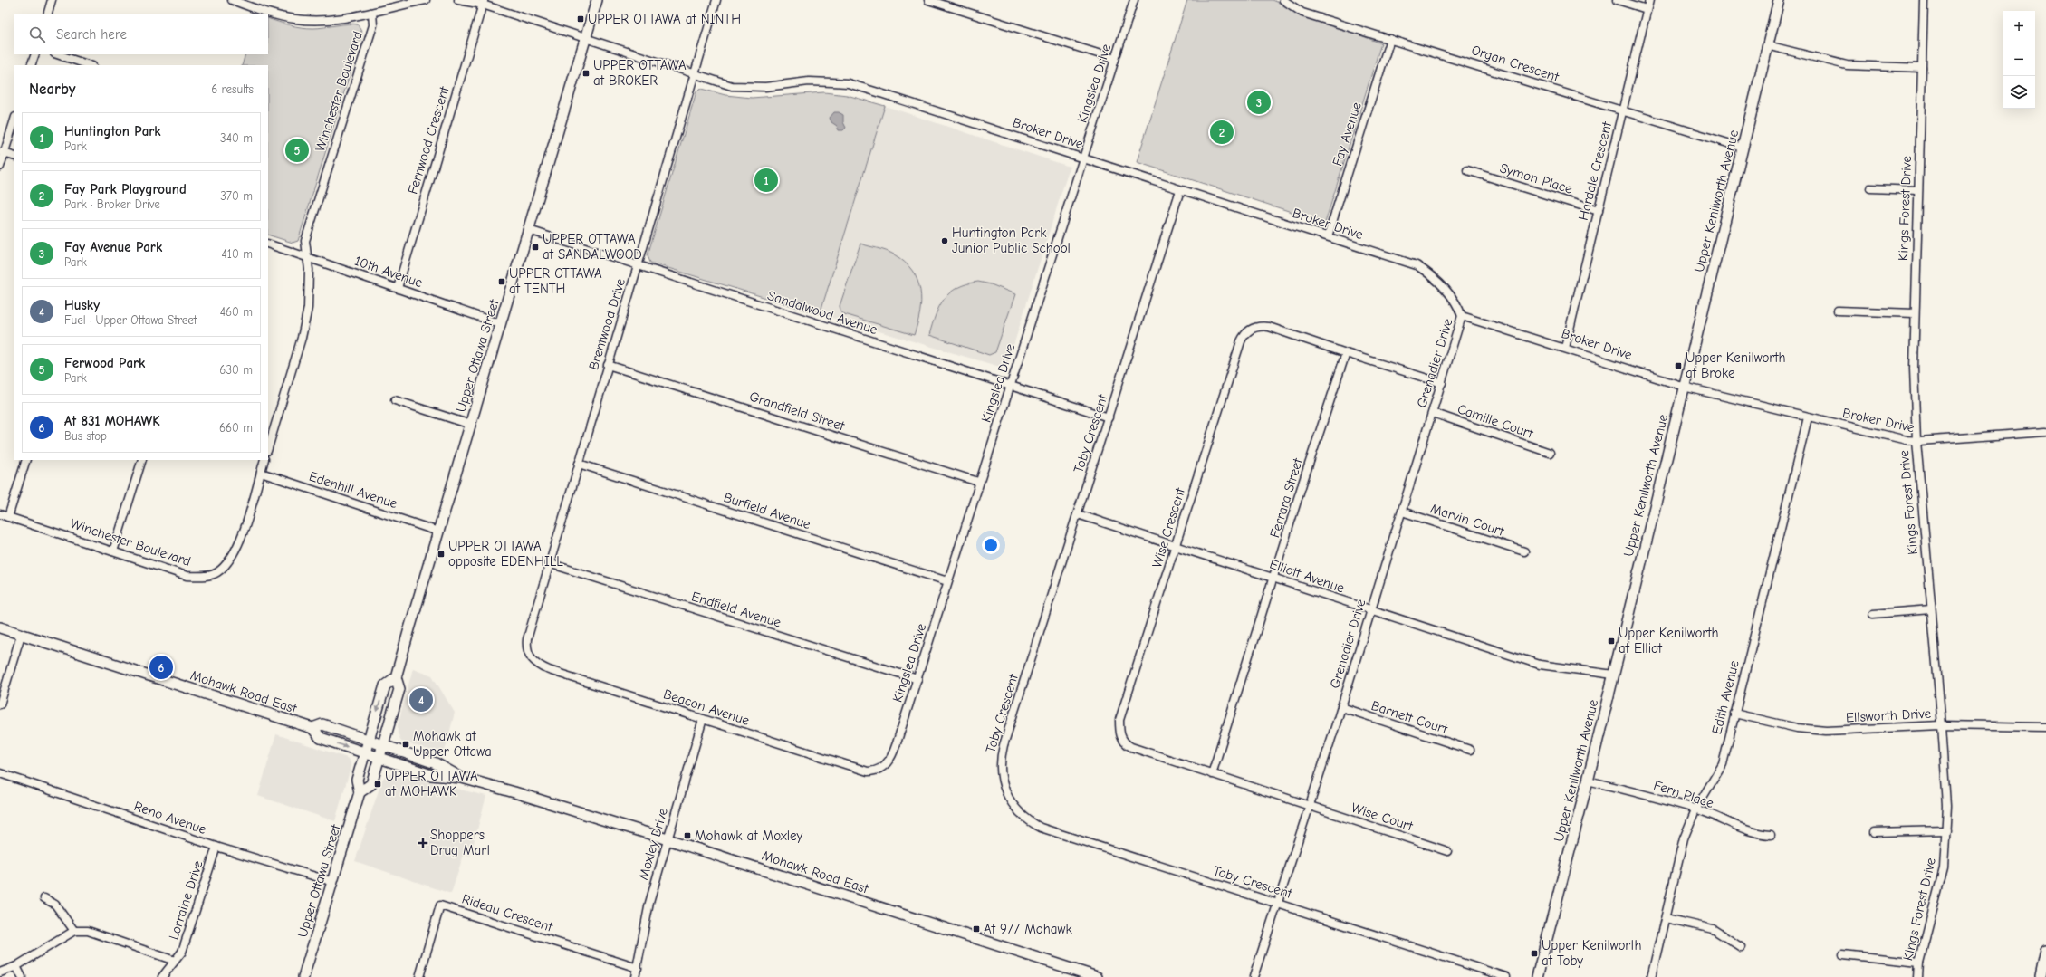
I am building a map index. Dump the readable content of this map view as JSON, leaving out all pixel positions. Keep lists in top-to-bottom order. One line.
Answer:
{"streets":{"main road":["Upper Kenilworth Avenue","Upper Ottawa Street","Mohawk Road East"],"street":["Organ Crescent","Kingslea Drive","Winchester Boulevard","Broker Drive","Fay Avenue","Fernwood Crescent","Hardale Crescent","Symon Place","Kings Forest Drive","10th Avenue","Sandalwood Avenue","Brentwood Drive","Grenadier Drive","Grandfield Street","Camille Court","Toby Crescent","Edenhill Avenue","Ferrara Street","Burfield Avenue","Marvin Court","Wise Crescent","Elliott Avenue","Endfield Avenue","Edith Avenue","Beacon Avenue","Ellsworth Drive","Barnett Court","Fern Place","Wise Court","Reno Avenue","Moxley Drive","Lorraine Drive","Rideau Crescent"]},"crossings":[["Organ Crescent","Fay Avenue"],["Organ Crescent","Hardale Crescent"],["Organ Crescent","Upper Kenilworth Avenue"],["Kingslea Drive","Broker Drive"],["Kingslea Drive","Sandalwood Avenue"],["Kingslea Drive","Grandfield Street"],["Kingslea Drive","Burfield Avenue"],["Kingslea Drive","Endfield Avenue"],["Kingslea Drive","Beacon Avenue"],["Winchester Boulevard","10th Avenue"],["Winchester Boulevard","Edenhill Avenue"],["Broker Drive","Fay Avenue"],["Broker Drive","Fernwood Crescent"],["Broker Drive","Hardale Crescent"],["Broker Drive","Upper Kenilworth Avenue"],["Broker Drive","Kings Forest Drive"],["Broker Drive","Brentwood Drive"],["Broker Drive","Upper Ottawa Street"],["Broker Drive","Grenadier Drive"],["Broker Drive","Toby Crescent"],["Broker Drive","Edith Avenue"],["Fernwood Crescent","10th Avenue"],["Hardale Crescent","Symon Place"],["Upper Kenilworth Avenue","Elliott Avenue"],["Upper Kenilworth Avenue","Fern Place"],["Kings Forest Drive","Ellsworth Drive"],["10th Avenue","Upper Ottawa Street"],["Sandalwood Avenue","Brentwood Drive"],["Sandalwood Avenue","Upper Ottawa Street"],["Sandalwood Avenue","Toby Crescent"],["Brentwood Drive","Grandfield Street"],["Brentwood Drive","Burfield Avenue"],["Brentwood Drive","Endfield Avenue"],["Brentwood Drive","Beacon Avenue"],["Upper Ottawa Street","Edenhill Avenue"],["Upper Ottawa Street","Mohawk Road East"],["Upper Ottawa Street","Reno Avenue"],["Grenadier Drive","Camille Court"],["Grenadier Drive","Toby Crescent"],["Grenadier Drive","Marvin Court"],["Grenadier Drive","Wise Crescent"],["Grenadier Drive","Elliott Avenue"],["Grenadier Drive","Barnett Court"],["Grenadier Drive","Wise Court"],["Toby Crescent","Elliott Avenue"],["Ferrara Street","Wise Crescent"],["Ferrara Street","Elliott Avenue"],["Wise Crescent","Elliott Avenue"],["Wise Crescent","Wise Court"],["Mohawk Road East","Moxley Drive"],["Edith Avenue","Ellsworth Drive"],["Edith Avenue","Fern Place"],["Beacon Avenue","Moxley Drive"],["Reno Avenue","Lorraine Drive"],["Moxley Drive","Rideau Crescent"]],"places":{"transit":["UPPER OTTAWA at NINTH","UPPER OTTAWA at BROKER","UPPER OTTAWA at SANDALWOOD","UPPER OTTAWA at TENTH","Upper Kenilworth at Broke","UPPER OTTAWA opposite EDENHILL","Upper Kenilworth at Elliot","Mohawk at Upper Ottawa","UPPER OTTAWA at MOHAWK","Mohawk at Moxley","At 977 Mohawk","Upper Kenilworth at Toby"],"other":["Huntington Park Junior Public School"],"health":["Shoppers Drug Mart"]},"page":{"map_buttons":["+","−"],"search":"Search here","heading":["Nearby","6 results"],"pins":["3","2","5","1","6","4"],"list":[{"mark":"1","name":"Huntington Park","note":"Park","value":"340 m"},{"mark":"2","name":"Fay Park Playground","note":"Park · Broker Drive","value":"370 m"},{"mark":"3","name":"Fay Avenue Park","note":"Park","value":"410 m"},{"mark":"4","name":"Husky","note":"Fuel · Upper Ottawa Street","value":"460 m"},{"mark":"5","name":"Ferwood Park","note":"Park","value":"630 m"},{"mark":"6","name":"At 831 MOHAWK","note":"Bus stop","value":"660 m"}]}}
